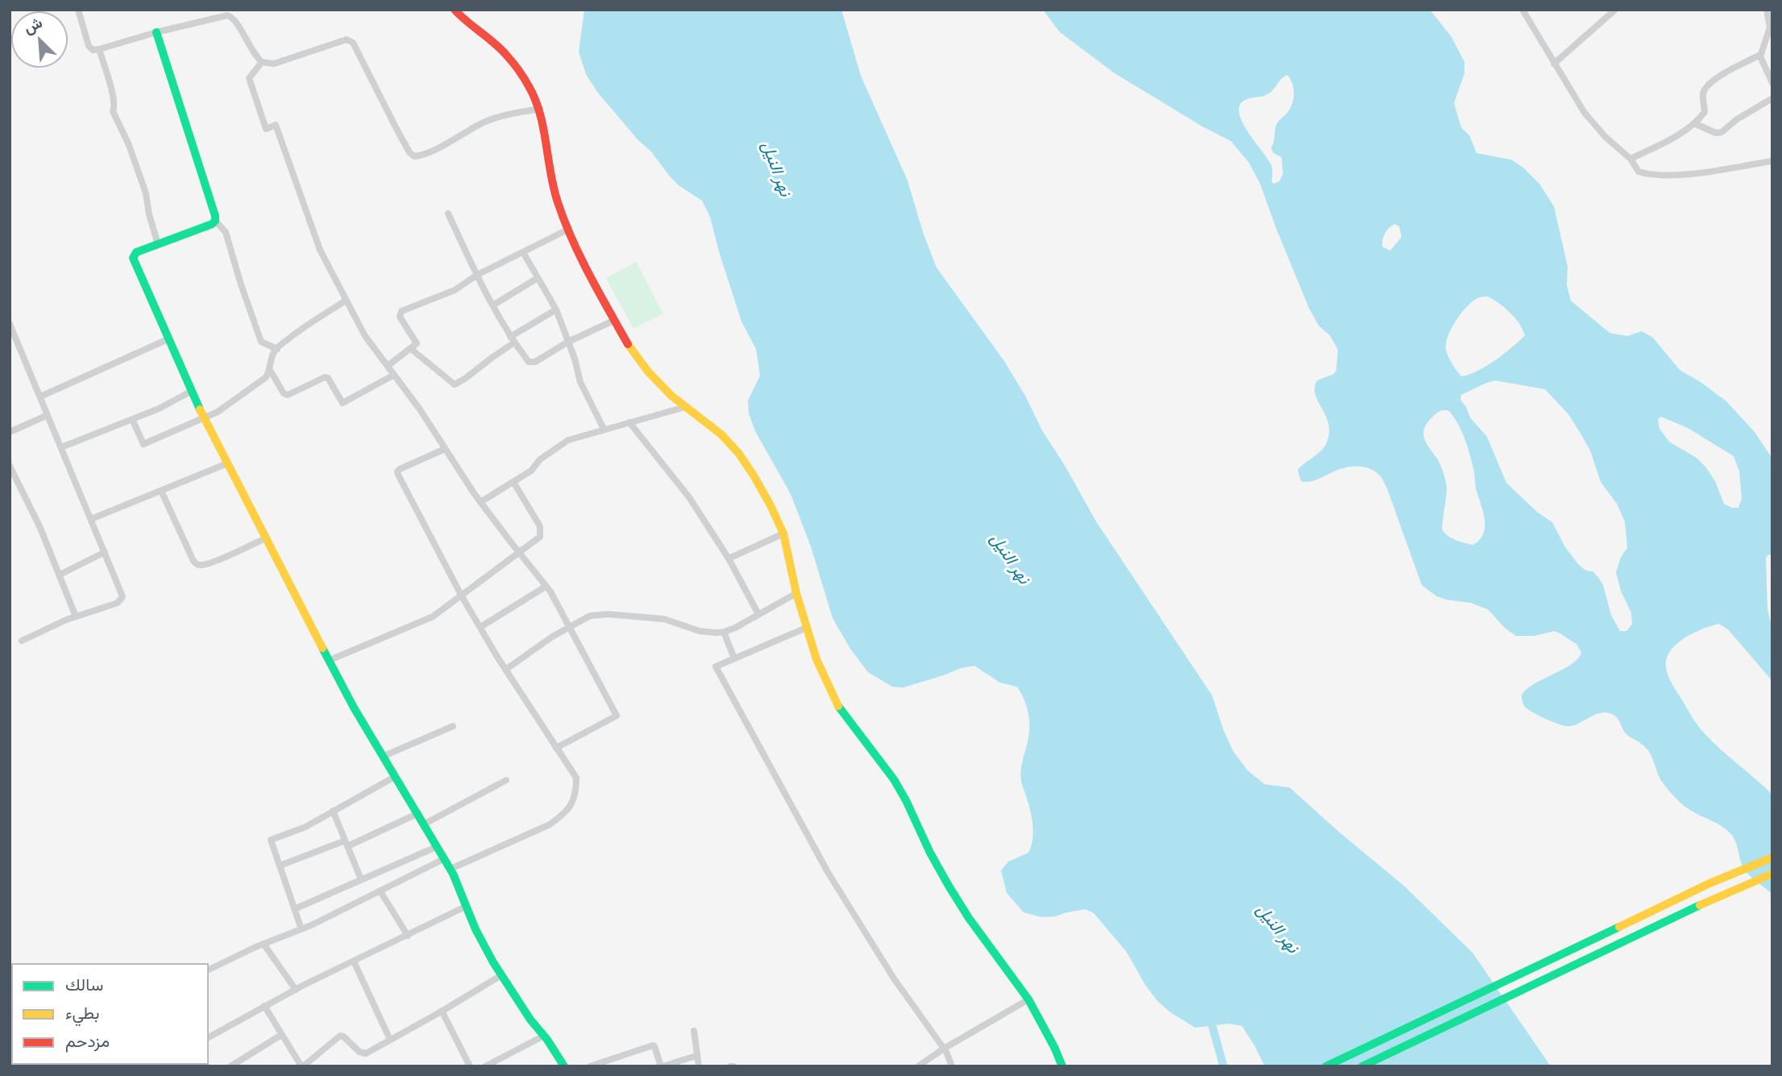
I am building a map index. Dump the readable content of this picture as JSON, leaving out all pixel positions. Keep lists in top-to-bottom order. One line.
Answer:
{"water":["نهر النيل"],"legend":["سالك","بطيء","مزدحم"],"north":"top left"}
